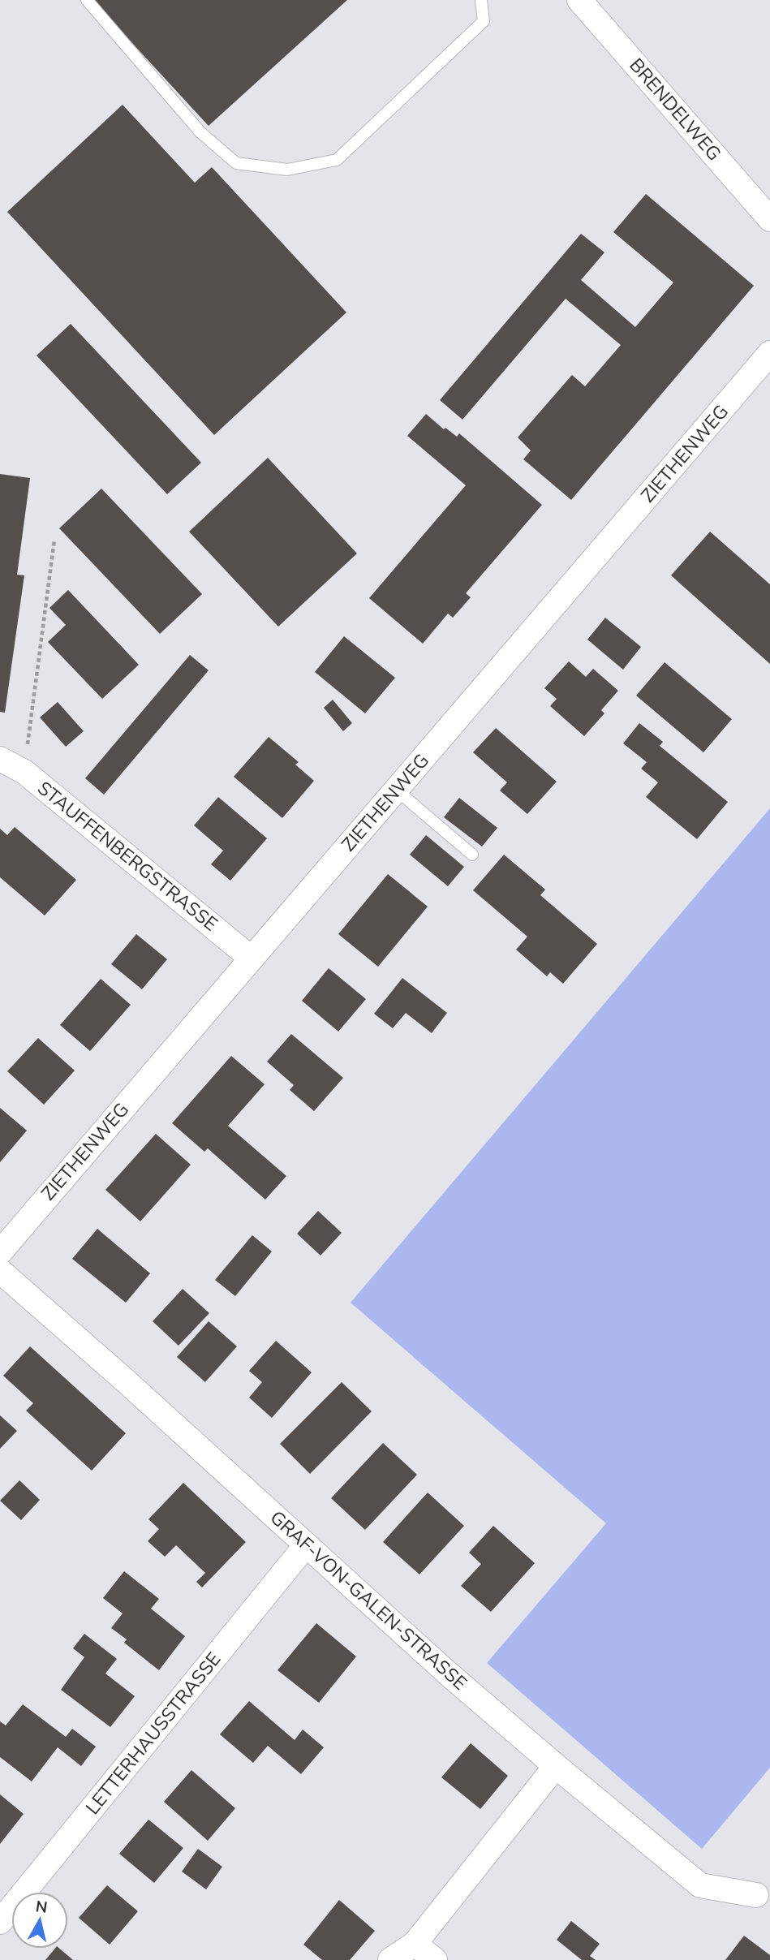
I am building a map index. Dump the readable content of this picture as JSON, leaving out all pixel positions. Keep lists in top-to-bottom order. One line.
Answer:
{"streets":{"street":["BRENDELWEG","ZIETHENWEG","STAUFFENBERGSTRASSE","GRAF-VON-GALEN-STRASSE","LETTERHAUSSTRASSE"]},"crossings":[["ZIETHENWEG","STAUFFENBERGSTRASSE"],["GRAF-VON-GALEN-STRASSE","LETTERHAUSSTRASSE"]],"north":"top"}
